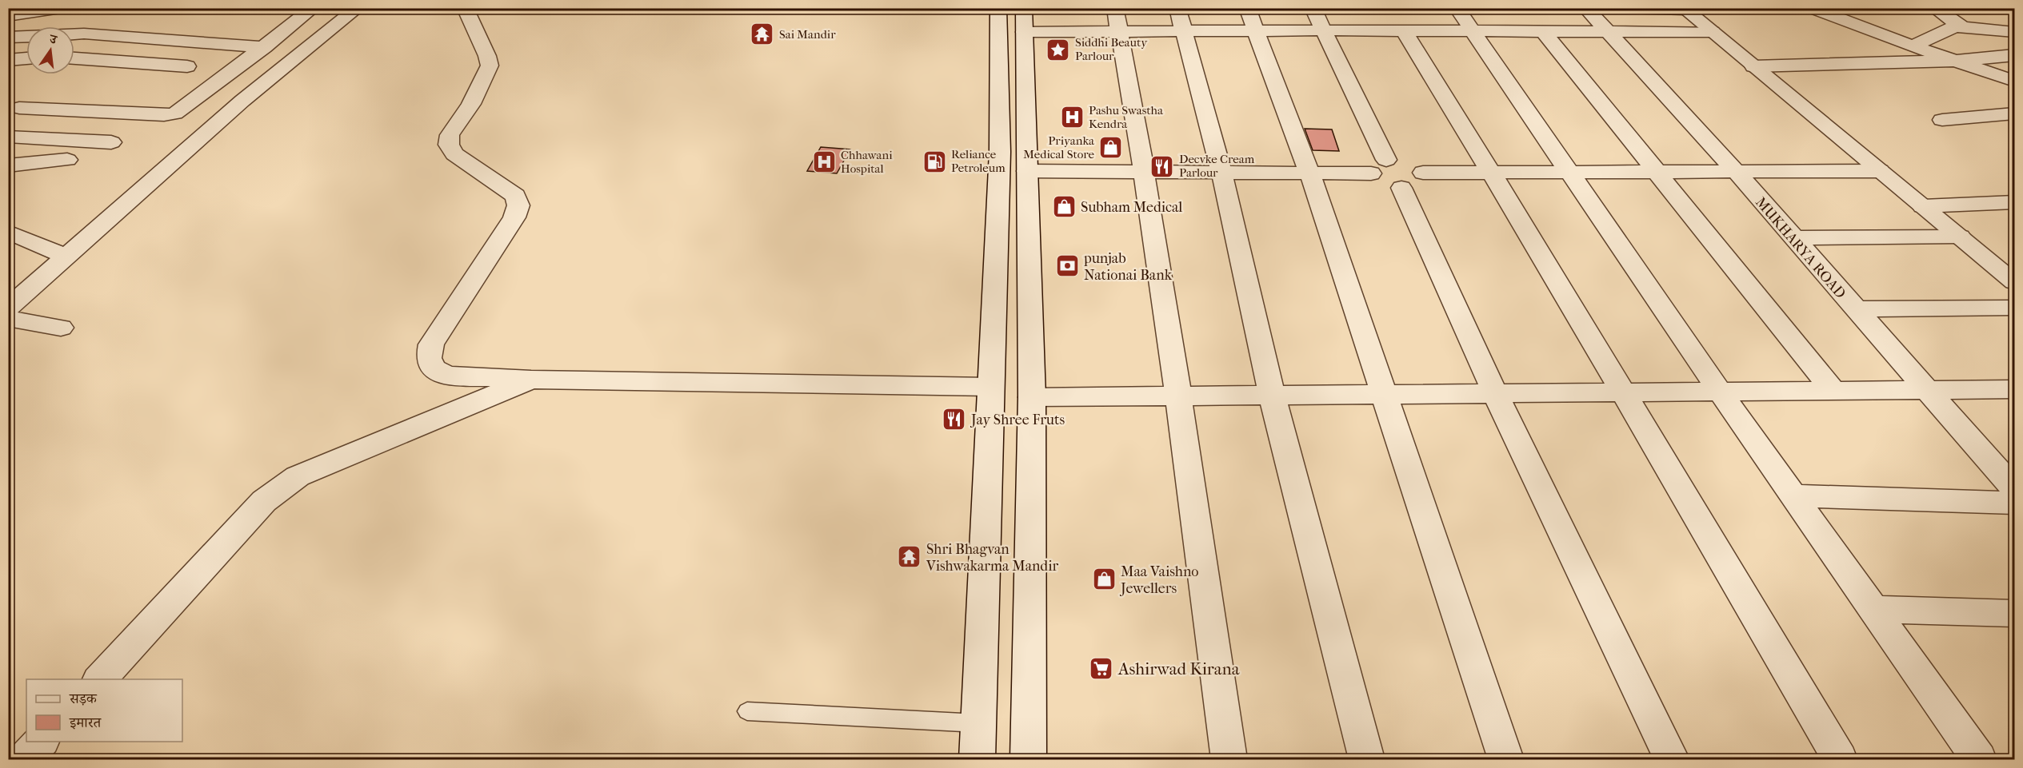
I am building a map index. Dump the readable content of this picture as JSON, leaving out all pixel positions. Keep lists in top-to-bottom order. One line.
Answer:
{"streets":{"street":["MUKHARYA ROAD"]},"places":{"temple":["Sai Mandir","Shri Bhagvan Vishwakarma Mandir"],"place":["Siddhi Beauty Parlour"],"hospital":["Pashu Swastha Kendra","Chhawani Hospital"],"shop":["Priyanka Medical Store","Subham Medical","Maa Vaishno Jewellers"],"fuel station":["Reliance Petroleum"],"restaurant":["Decvke Cream Parlour","Jay Shree Fruts"],"bank":["punjab Nationai Bank"],"supermarket":["Ashirwad Kirana"]},"legend":["सड़क","इमारत"],"north":"top"}
